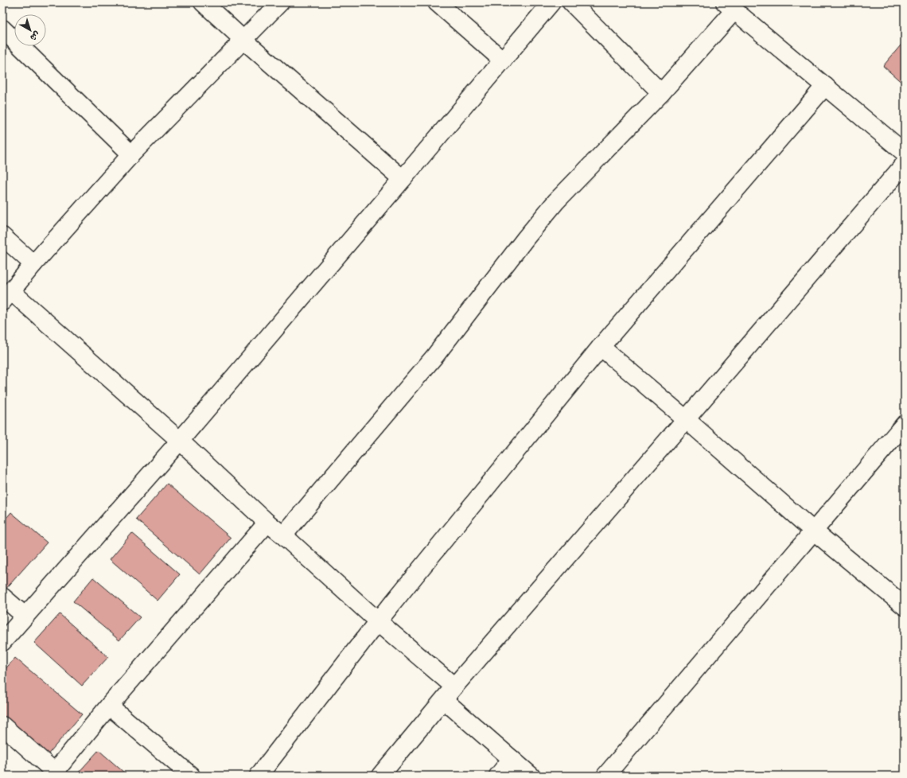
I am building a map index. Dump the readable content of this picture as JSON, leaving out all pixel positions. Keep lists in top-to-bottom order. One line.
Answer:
{"north":"bottom right"}
